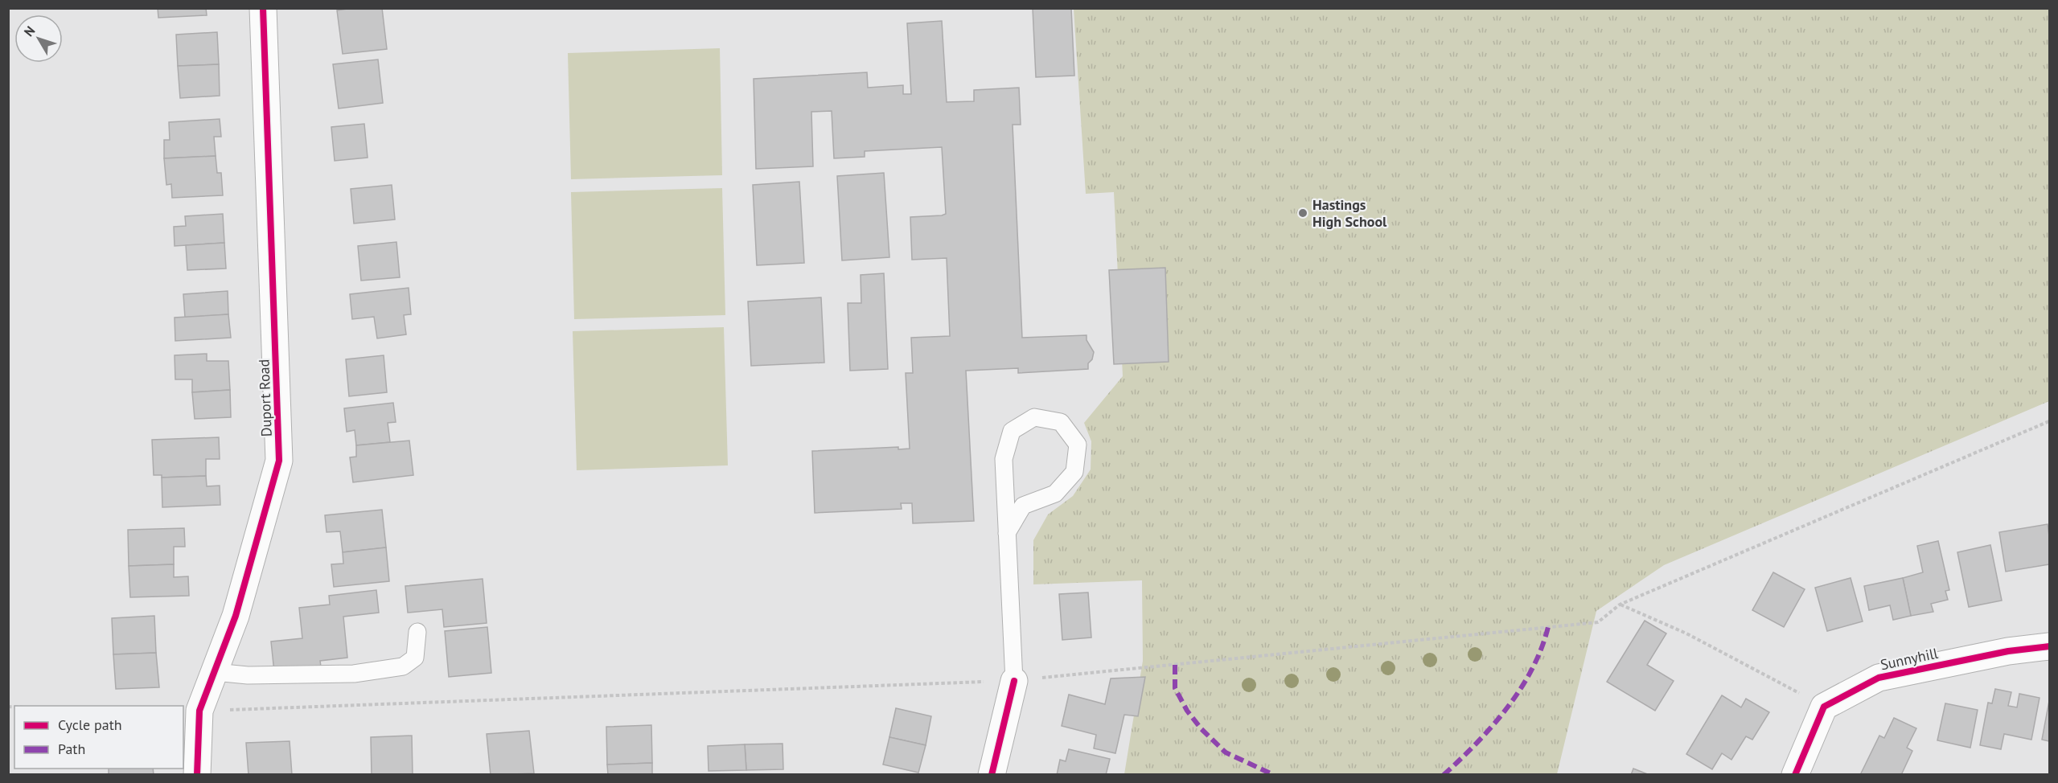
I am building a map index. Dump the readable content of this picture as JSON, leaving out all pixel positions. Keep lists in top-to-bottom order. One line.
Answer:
{"streets":{"street":["Duport Road","Sunnyhill"]},"places":["Hastings High School"],"legend":["Cycle path","Path"],"north":"top left"}
